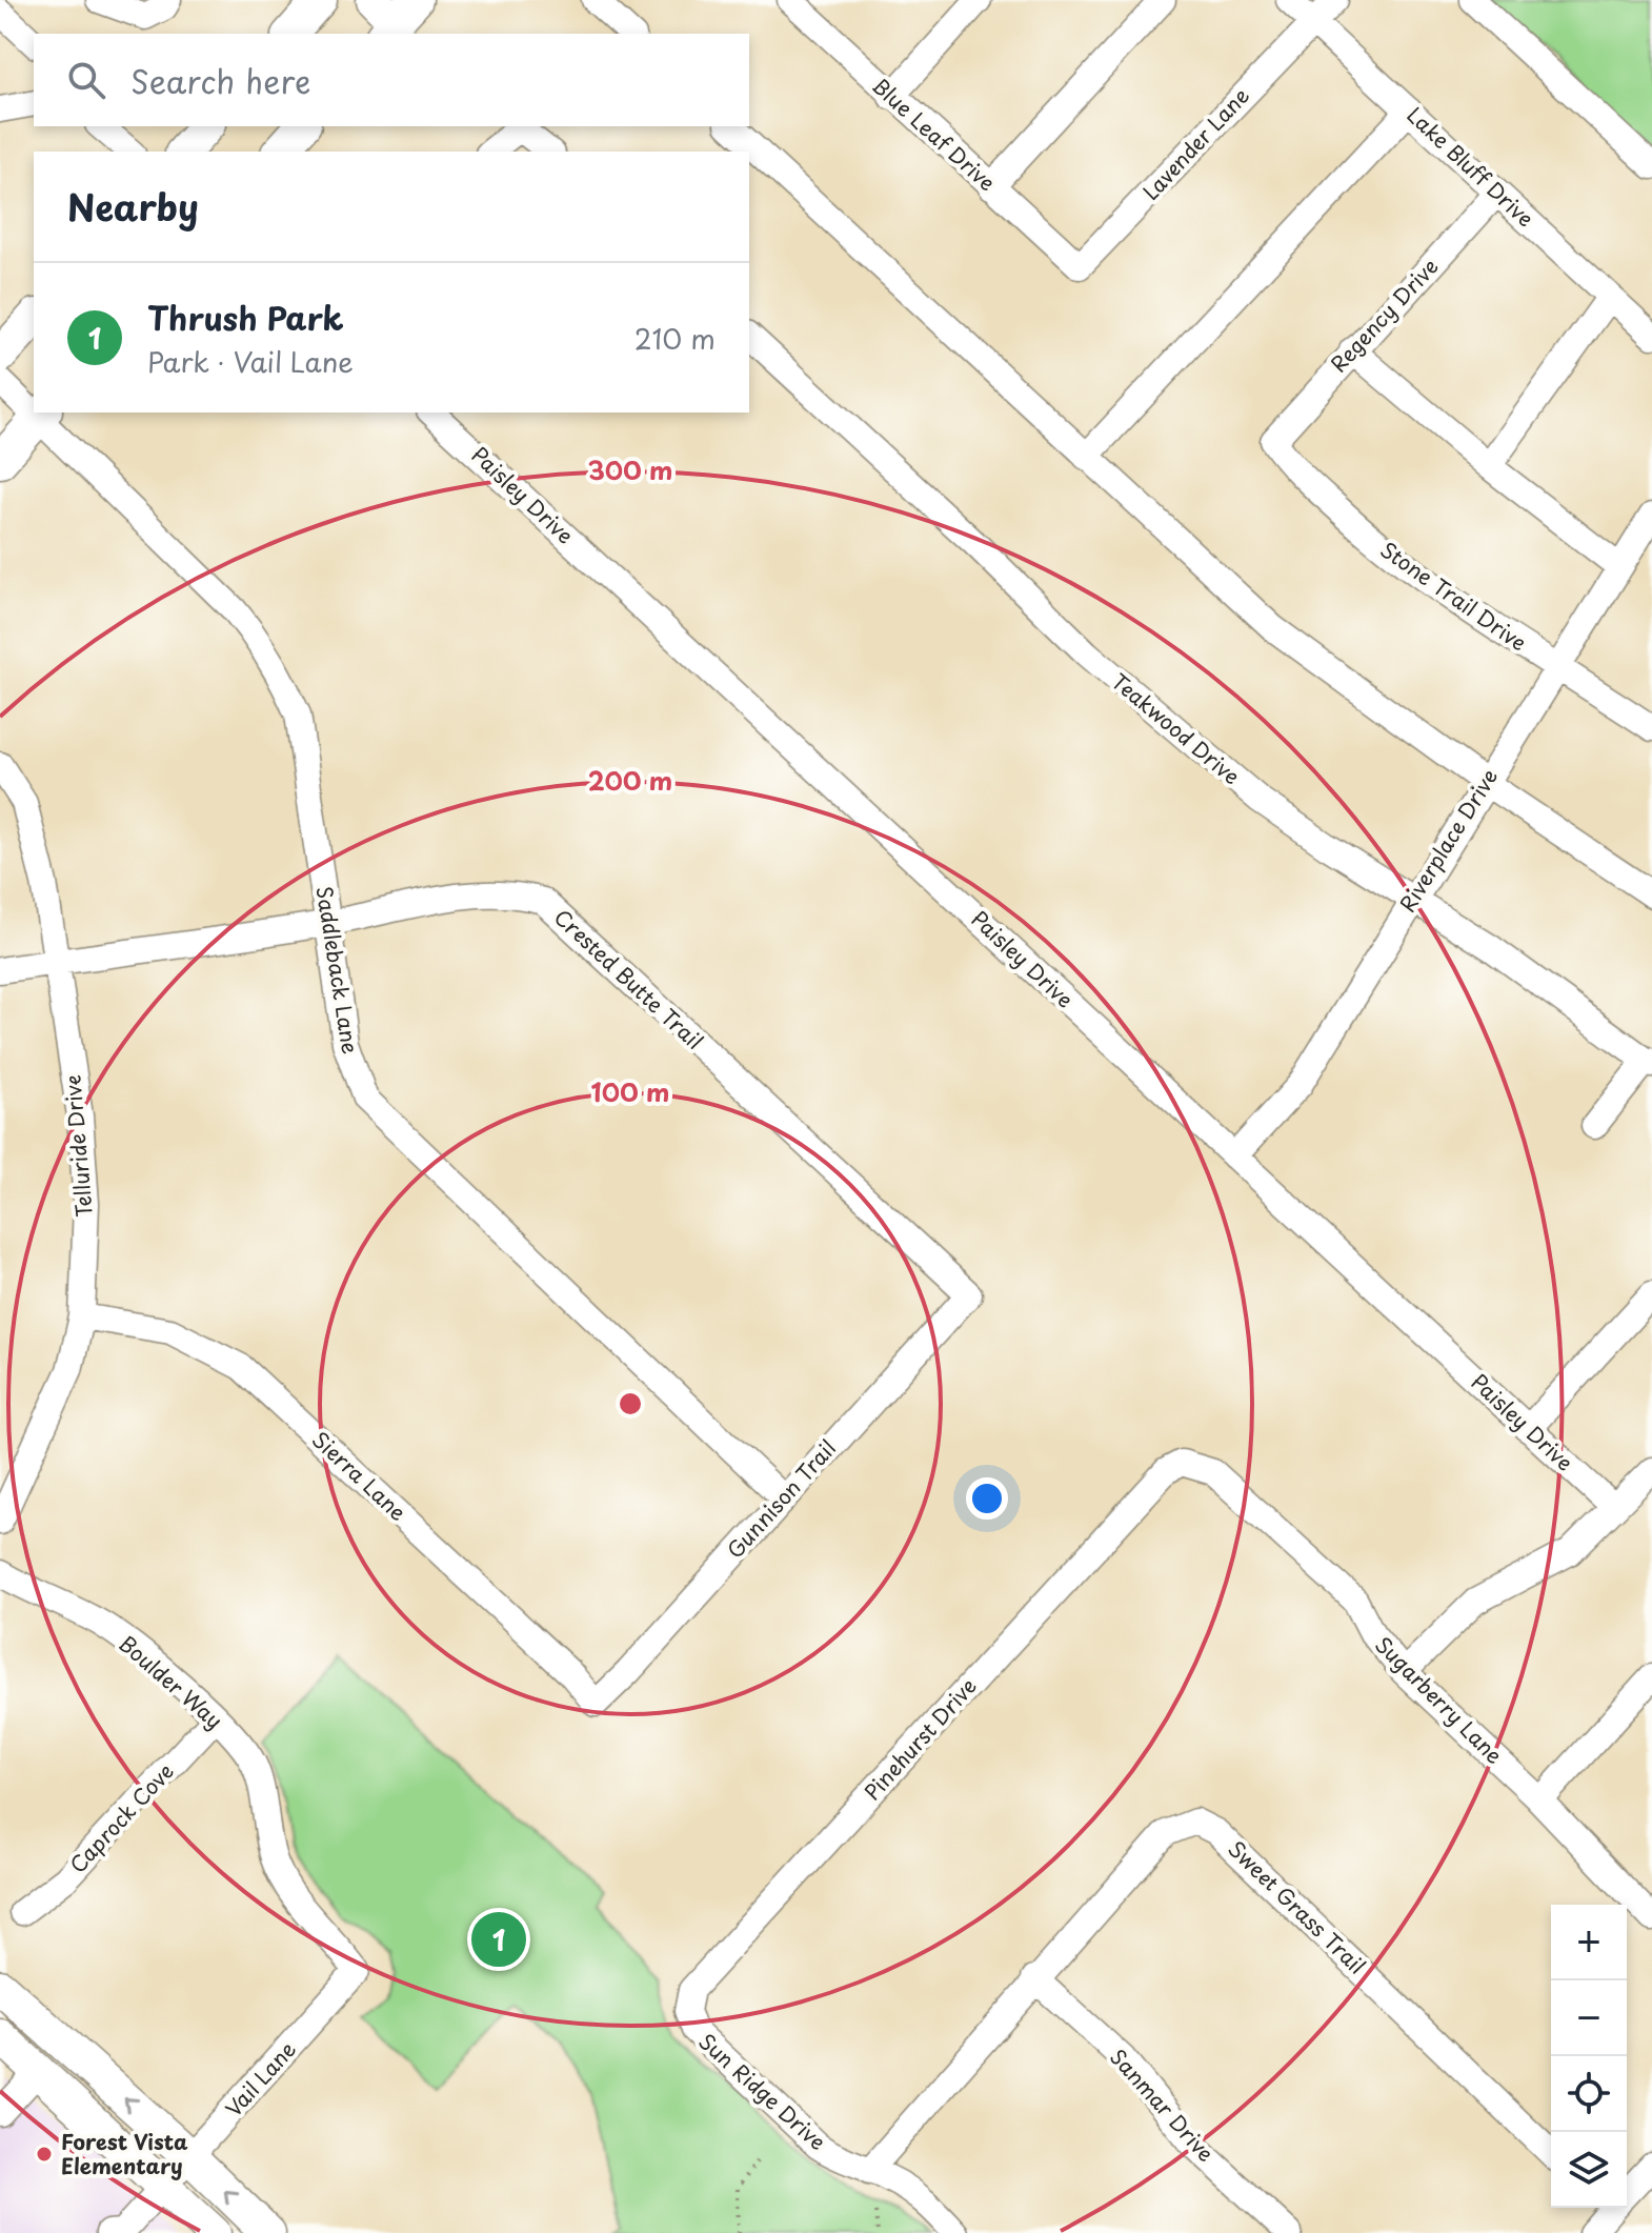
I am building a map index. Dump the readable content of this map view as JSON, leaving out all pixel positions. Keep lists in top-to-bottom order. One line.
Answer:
{"streets":{"street":["Blue Leaf Drive","Lavender Lane","Lake Bluff Drive","Regency Drive","Paisley Drive","Stone Trail Drive","Teakwood Drive","Riverplace Drive","Saddleback Lane","Crested Butte Trail","Telluride Drive","Sierra Lane","Gunnison Trail","Boulder Way","Sugarberry Lane","Pinehurst Drive","Caprock Cove","Sweet Grass Trail","Vail Lane","Sun Ridge Drive","Sanmar Drive"]},"crossings":[["Blue Leaf Drive","Lavender Lane"],["Lavender Lane","Lake Bluff Drive"],["Lake Bluff Drive","Regency Drive"],["Regency Drive","Stone Trail Drive"],["Paisley Drive","Riverplace Drive"],["Stone Trail Drive","Riverplace Drive"],["Teakwood Drive","Riverplace Drive"],["Saddleback Lane","Crested Butte Trail"],["Saddleback Lane","Gunnison Trail"],["Crested Butte Trail","Telluride Drive"],["Crested Butte Trail","Gunnison Trail"],["Telluride Drive","Sierra Lane"],["Sierra Lane","Gunnison Trail"],["Boulder Way","Caprock Cove"],["Boulder Way","Vail Lane"],["Sugarberry Lane","Pinehurst Drive"],["Pinehurst Drive","Sun Ridge Drive"],["Sweet Grass Trail","Sun Ridge Drive"],["Sweet Grass Trail","Sanmar Drive"]],"places":["Forest Vista Elementary"],"page":{"search":"Search here","heading":"Nearby","list":[{"mark":"1","name":"Thrush Park","note":"Park · Vail Lane","value":"210 m"}],"map_buttons":["+","−"],"pins":"1"},"rings":["300 m","200 m","100 m"]}
